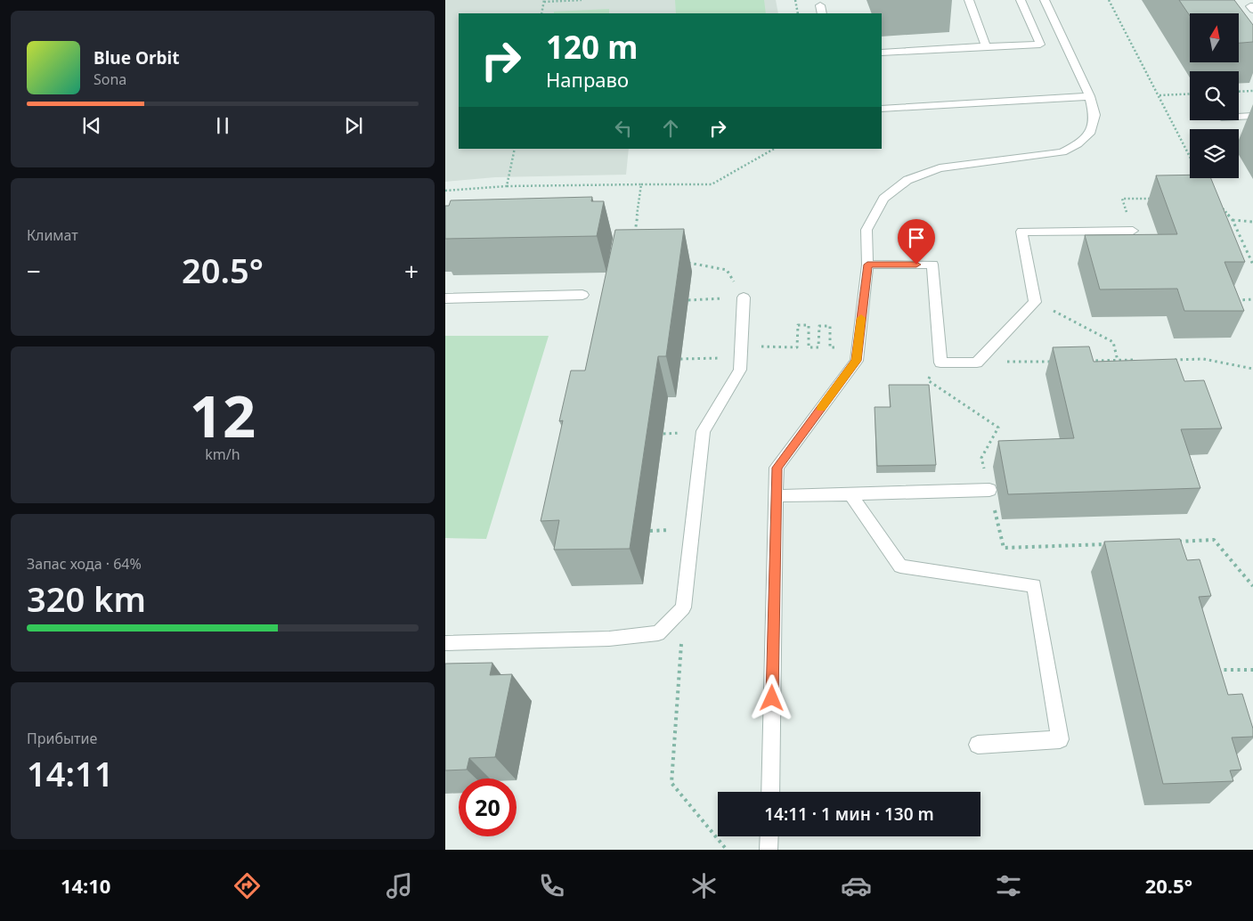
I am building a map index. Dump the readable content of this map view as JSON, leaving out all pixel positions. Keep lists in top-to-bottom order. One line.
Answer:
{"north":"top","page":{"turn":["120 m","Направо"],"song":["Blue Orbit","Sona"],"tile":["Климат",["12","km/h"],["Запас хода · 64%","320 km"],["Прибытие","14:11"]],"heat":["−","20.5°","+"],"limit":"20","trip":"14:11 · 1 мин · 130 m","tabs":["14:10","20.5°"]}}
